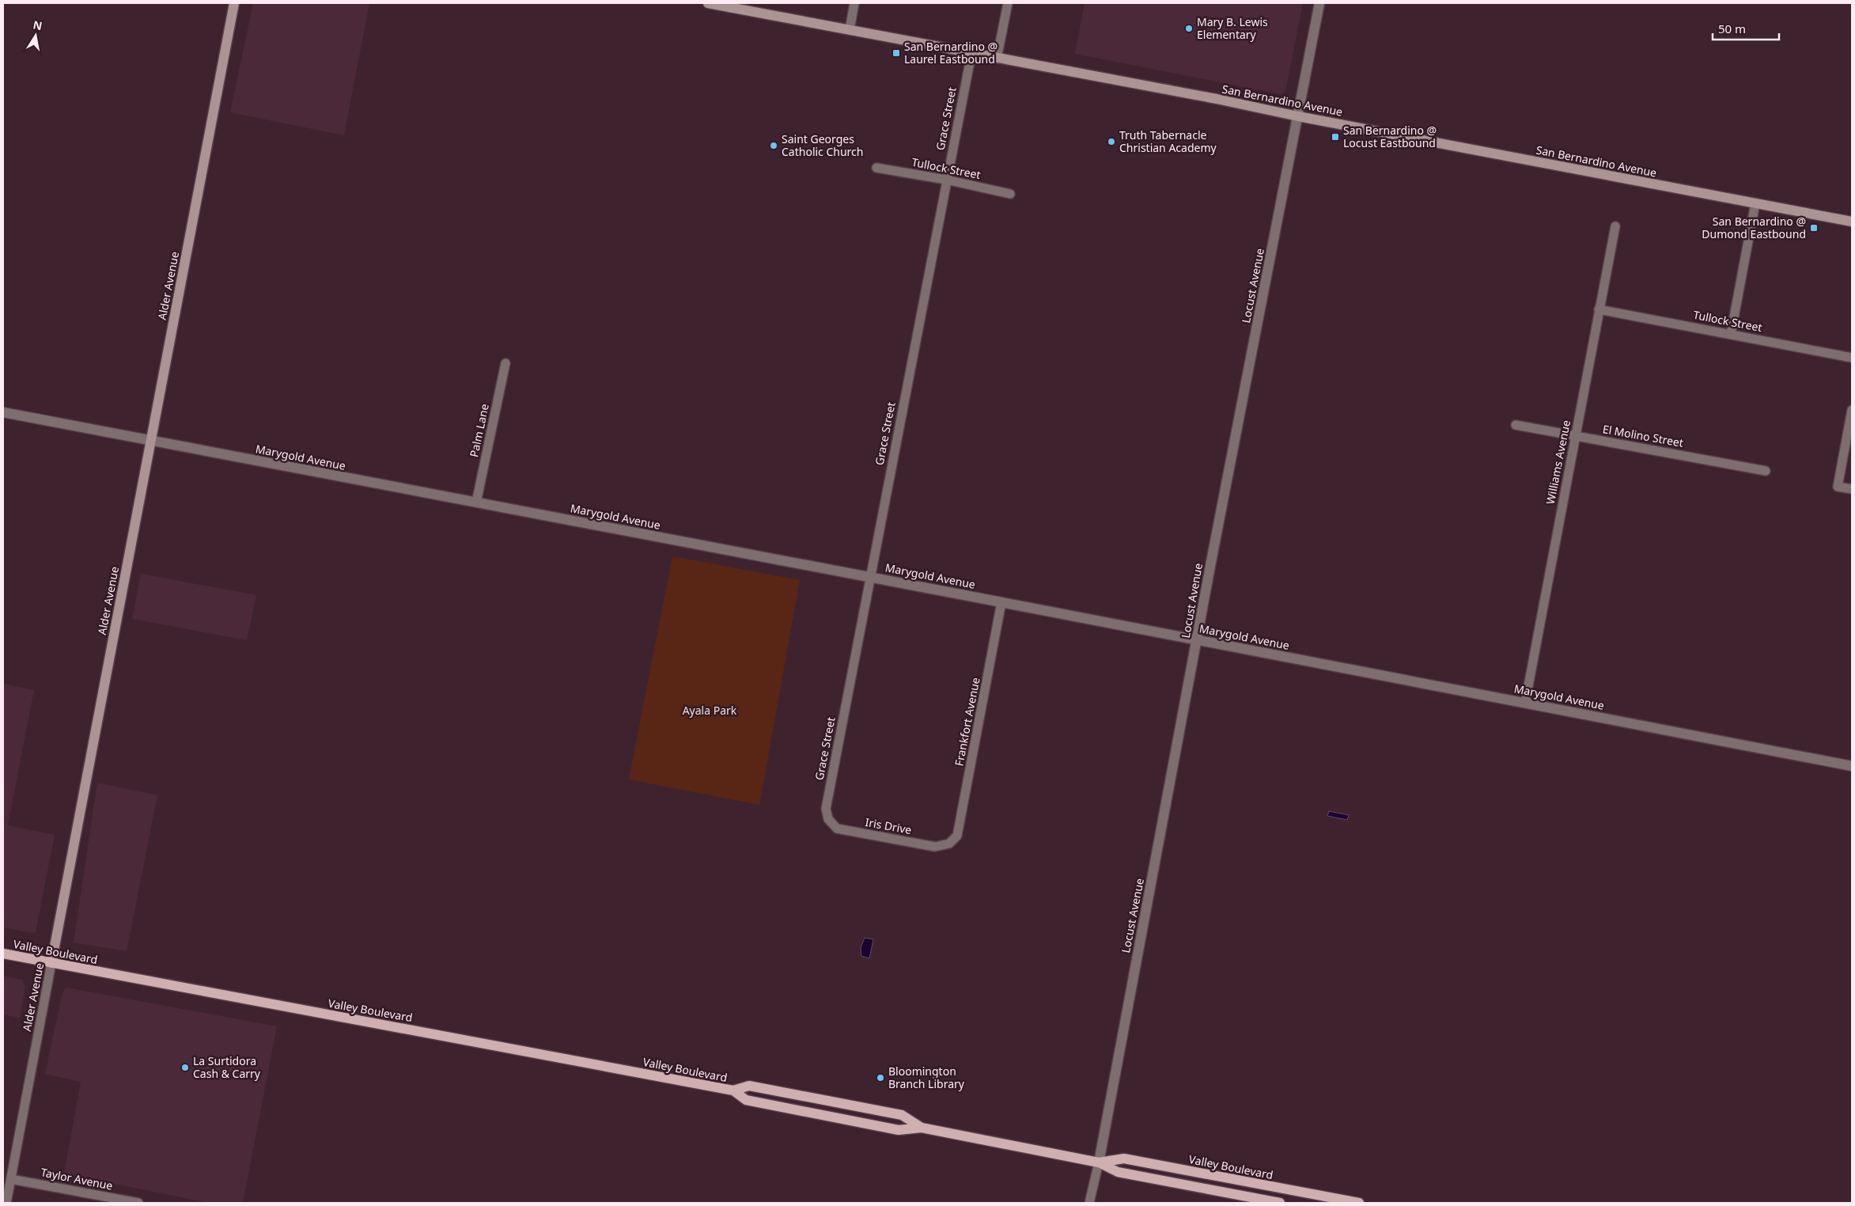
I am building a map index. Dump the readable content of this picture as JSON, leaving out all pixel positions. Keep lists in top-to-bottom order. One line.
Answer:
{"streets":{"main road":["San Bernardino Avenue","Alder Avenue","Valley Boulevard"],"street":["Grace Street","Tullock Street","Locust Avenue","Palm Lane","El Molino Street","Marygold Avenue","Williams Avenue","Frankfort Avenue","Iris Drive","Taylor Avenue"]},"crossings":[["San Bernardino Avenue","Grace Street"],["San Bernardino Avenue","Locust Avenue"],["Grace Street","Tullock Street"],["Grace Street","Marygold Avenue"],["Grace Street","Iris Drive"],["Tullock Street","Williams Avenue"],["Alder Avenue","Marygold Avenue"],["Alder Avenue","Valley Boulevard"],["Alder Avenue","Taylor Avenue"],["Locust Avenue","Marygold Avenue"],["Locust Avenue","Valley Boulevard"],["Palm Lane","Marygold Avenue"],["El Molino Street","Williams Avenue"],["Marygold Avenue","Williams Avenue"],["Marygold Avenue","Frankfort Avenue"],["Frankfort Avenue","Iris Drive"]],"parks":["Ayala Park"],"places":{"other":["Mary B. Lewis Elementary","Truth Tabernacle Christian Academy","Saint Georges Catholic Church","La Surtidora Cash & Carry","Bloomington Branch Library"],"transit":["San Bernardino @ Laurel Eastbound","San Bernardino @ Locust Eastbound","San Bernardino @ Dumond Eastbound"]},"scale_bar":"50 m","north":"top"}
